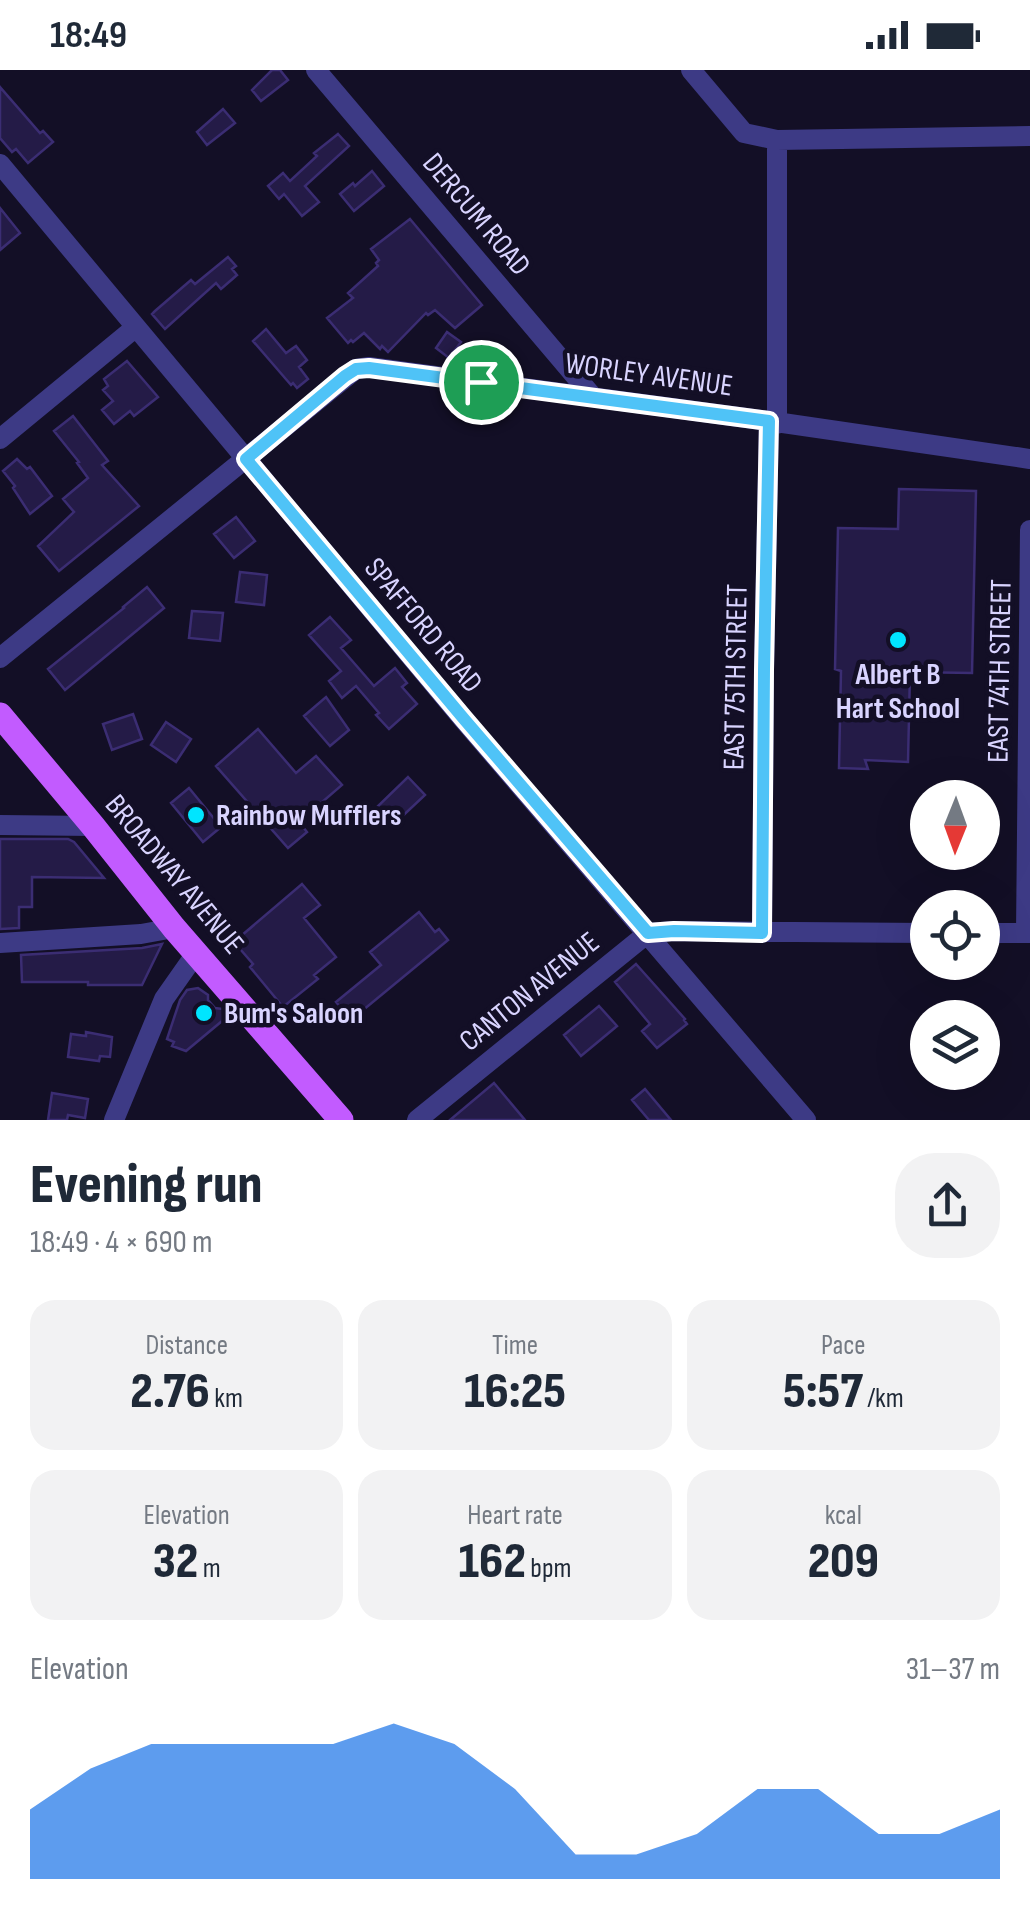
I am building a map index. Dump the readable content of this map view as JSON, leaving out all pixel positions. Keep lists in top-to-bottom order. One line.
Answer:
{"streets":{"main road":["BROADWAY AVENUE"],"street":["DERCUM ROAD","WORLEY AVENUE","SPAFFORD ROAD","EAST 74TH STREET","EAST 75TH STREET","CANTON AVENUE"]},"crossings":[["DERCUM ROAD","WORLEY AVENUE"],["WORLEY AVENUE","SPAFFORD ROAD"],["WORLEY AVENUE","EAST 75TH STREET"],["SPAFFORD ROAD","CANTON AVENUE"]],"places":["Albert B Hart School","Rainbow Mufflers","Bum's Saloon"],"north":"bottom","page":{"status":"18:49","heading":["Evening run","18:49 · 4 × 690 m"],"stats":[["Distance","2.76 km"],["Time","16:25"],["Pace","5:57 /km"],["Elevation","32 m"],["Heart rate","162 bpm"],["kcal","209"]],"chart":["Elevation","31–37 m"]}}
